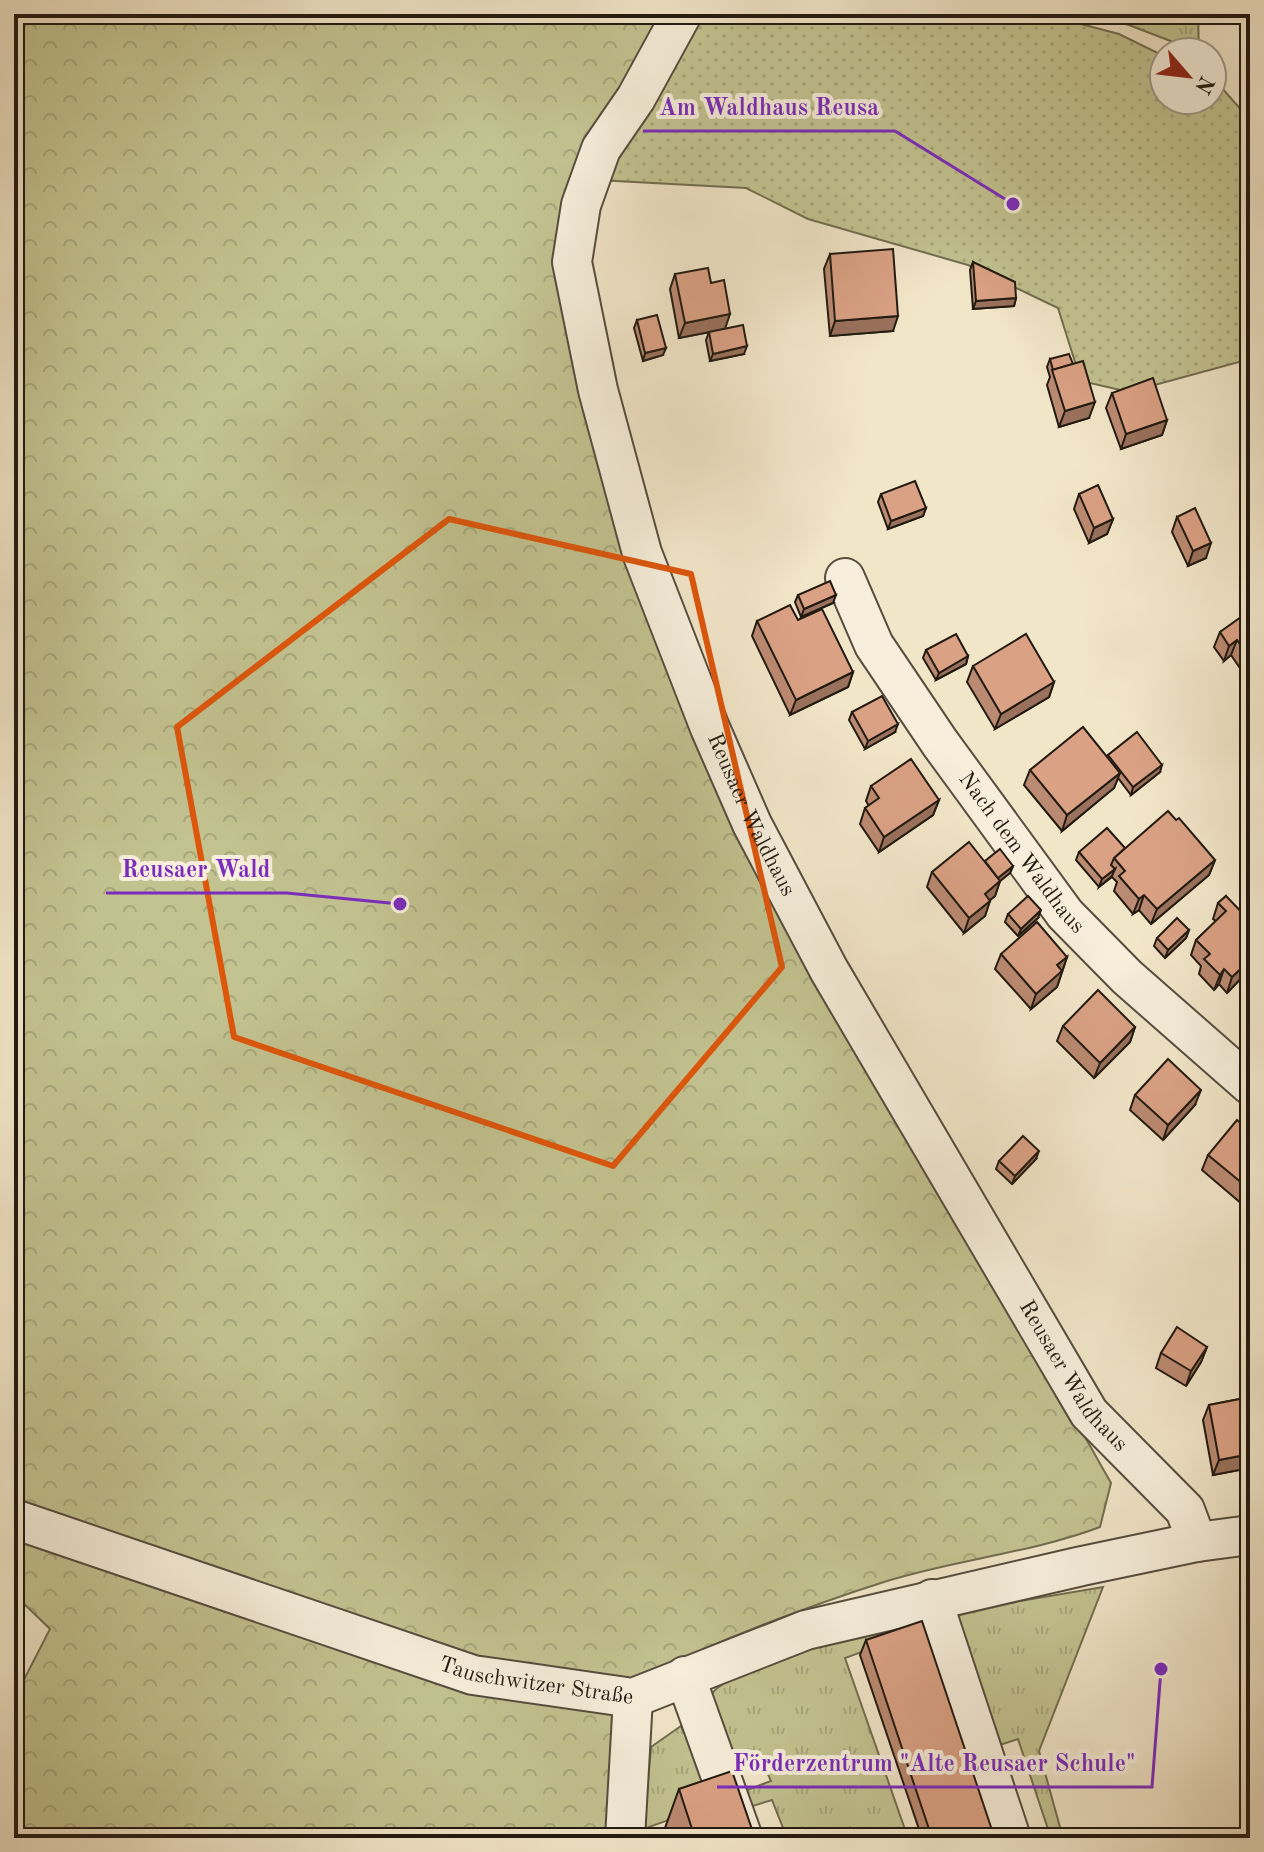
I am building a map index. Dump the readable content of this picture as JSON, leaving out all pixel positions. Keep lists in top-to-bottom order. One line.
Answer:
{"streets":{"street":["Reusaer Waldhaus","Nach dem Waldhaus","Tauschwitzer Straße"]},"crossings":[["Reusaer Waldhaus","Tauschwitzer Straße"]],"places":["Am Waldhaus Reusa","Reusaer Wald","Förderzentrum \"Alte Reusaer Schule\""],"north":"bottom right"}
